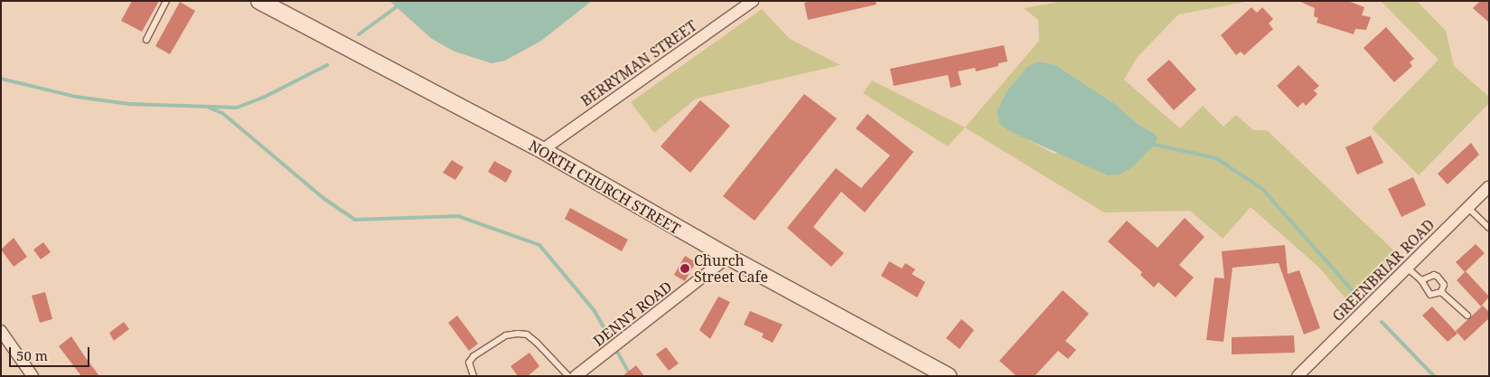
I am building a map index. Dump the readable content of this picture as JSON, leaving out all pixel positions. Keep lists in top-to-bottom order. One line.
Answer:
{"streets":{"main road":["NORTH CHURCH STREET"],"street":["BERRYMAN STREET","GREENBRIAR ROAD","DENNY ROAD"]},"crossings":[["BERRYMAN STREET","NORTH CHURCH STREET"],["NORTH CHURCH STREET","DENNY ROAD"]],"places":["Church Street Cafe"],"scale_bar":"50 m"}
